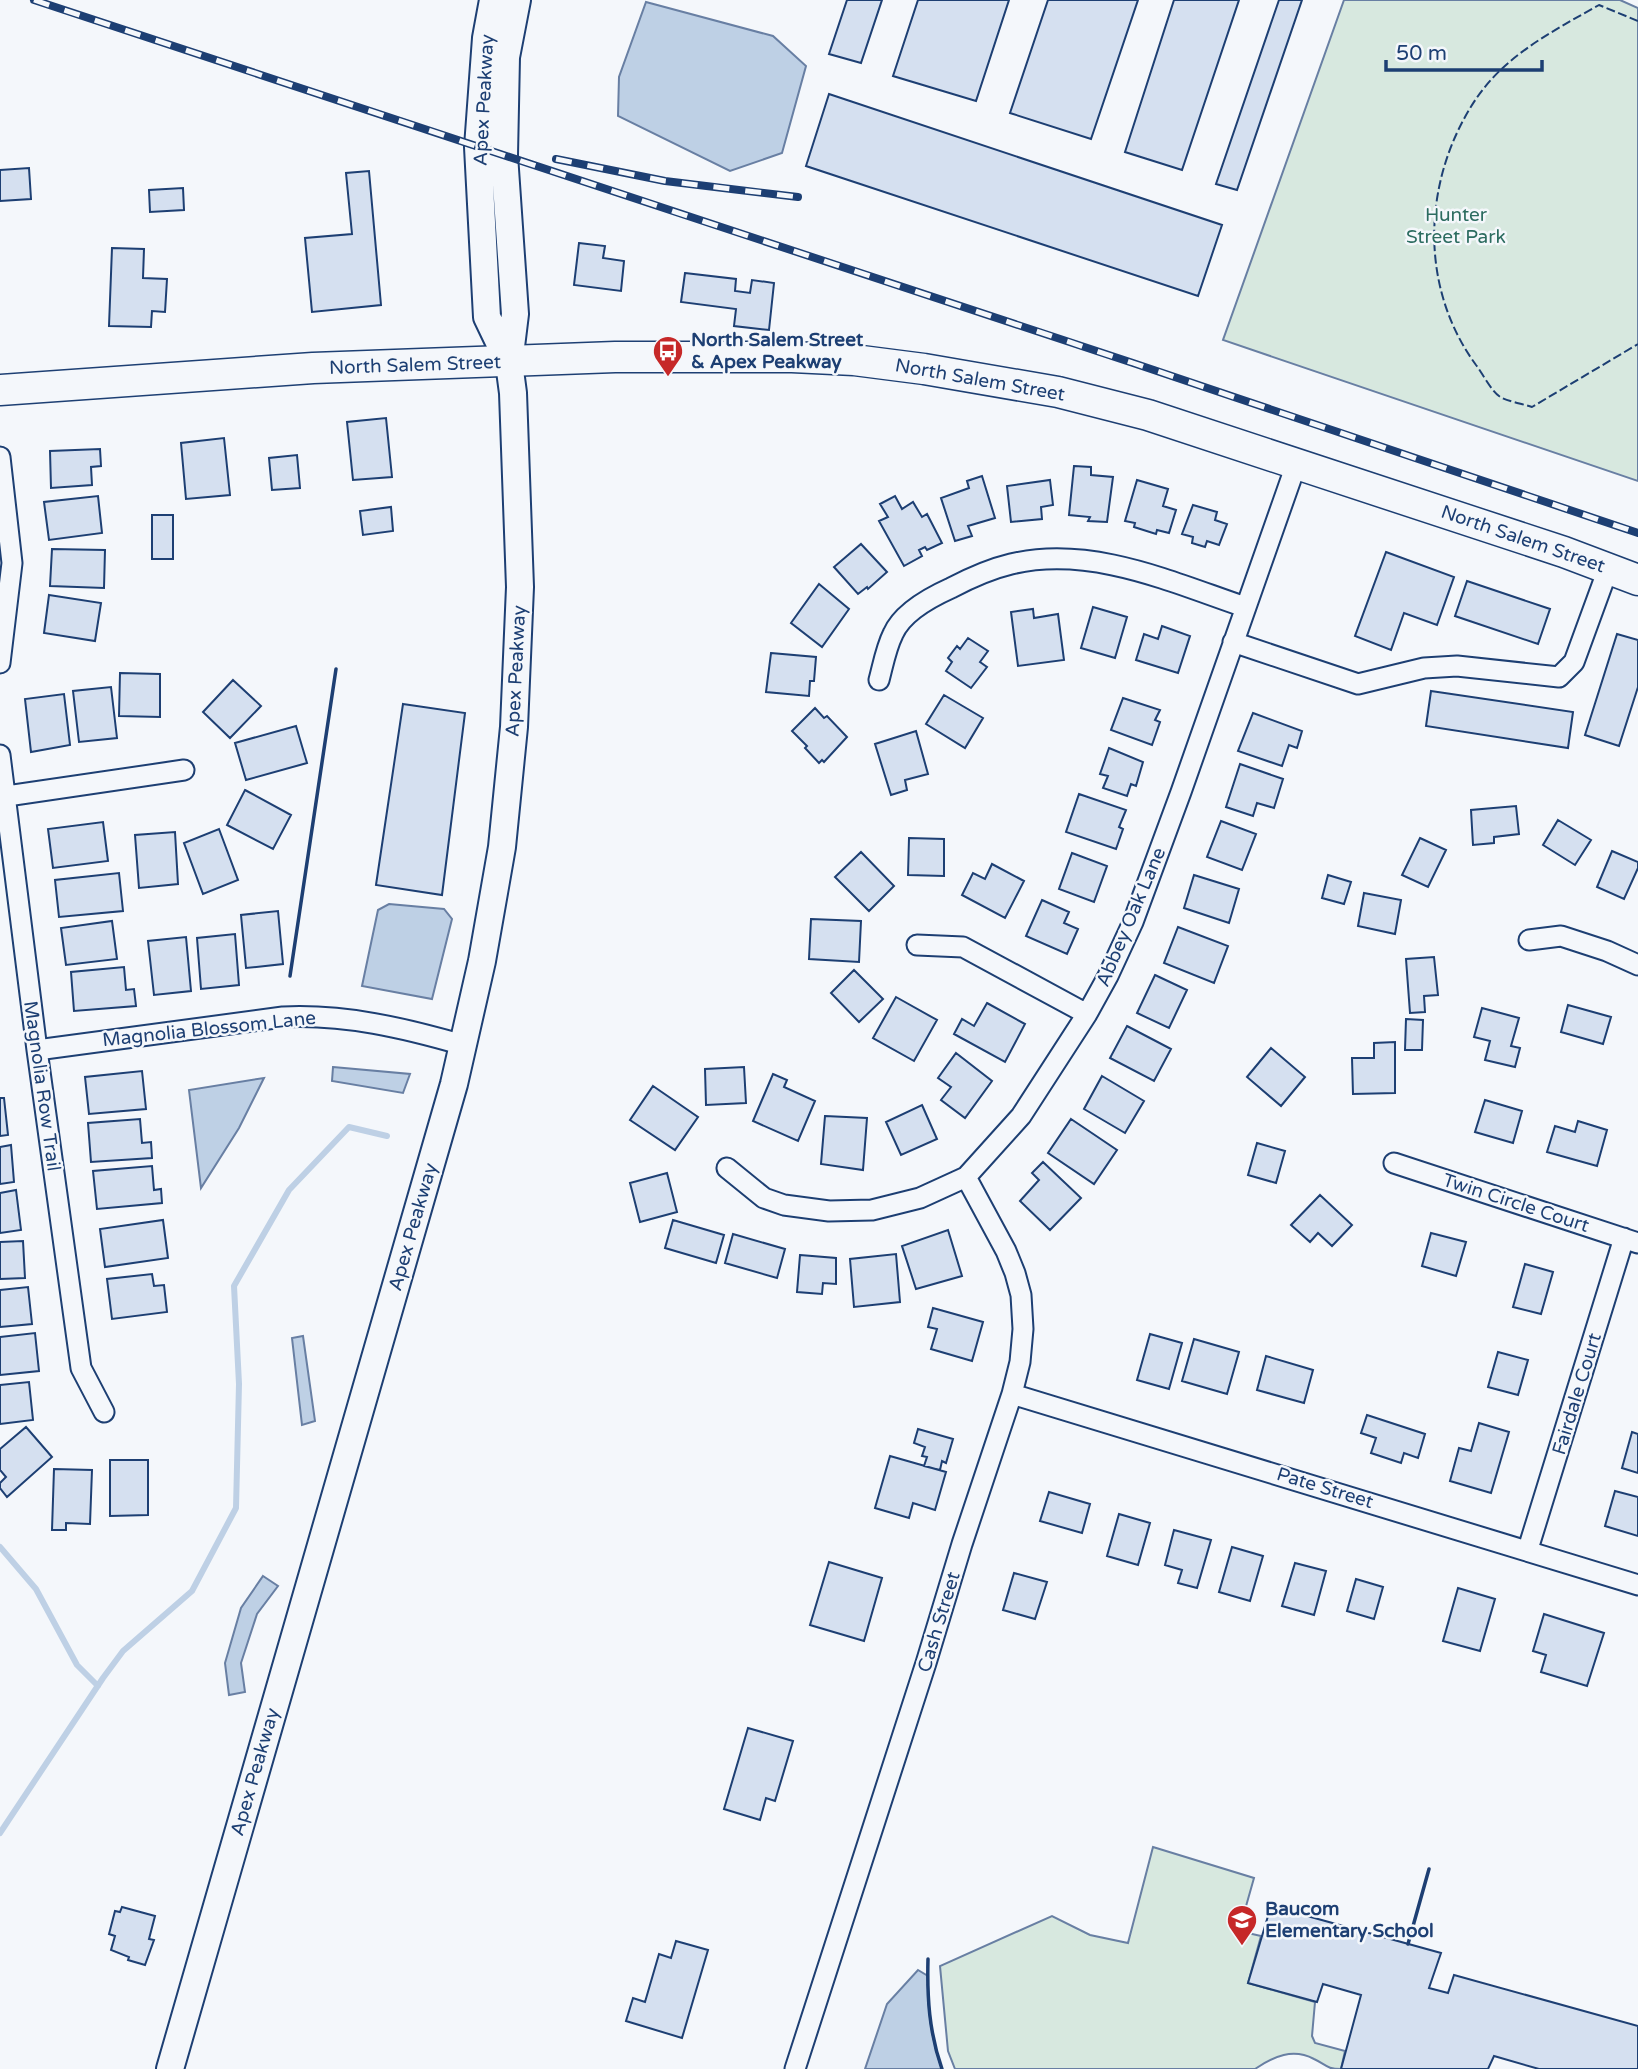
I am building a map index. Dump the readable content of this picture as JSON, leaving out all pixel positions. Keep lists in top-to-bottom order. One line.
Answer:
{"streets":{"main road":["Apex Peakway","North Salem Street"],"street":["Abbey Oak Lane","Magnolia Blossom Lane","Magnolia Row Trail","Twin Circle Court","Fairdale Court","Pate Street","Cash Street"]},"crossings":[["Apex Peakway","North Salem Street"],["Apex Peakway","Magnolia Blossom Lane"],["North Salem Street","Abbey Oak Lane"],["Abbey Oak Lane","Cash Street"],["Magnolia Blossom Lane","Magnolia Row Trail"],["Twin Circle Court","Fairdale Court"],["Fairdale Court","Pate Street"],["Pate Street","Cash Street"]],"parks":["Hunter Street Park"],"places":{"bus stop":["North Salem Street & Apex Peakway"],"school or university":["Baucom Elementary School"]},"scale_bar":"50 m"}
